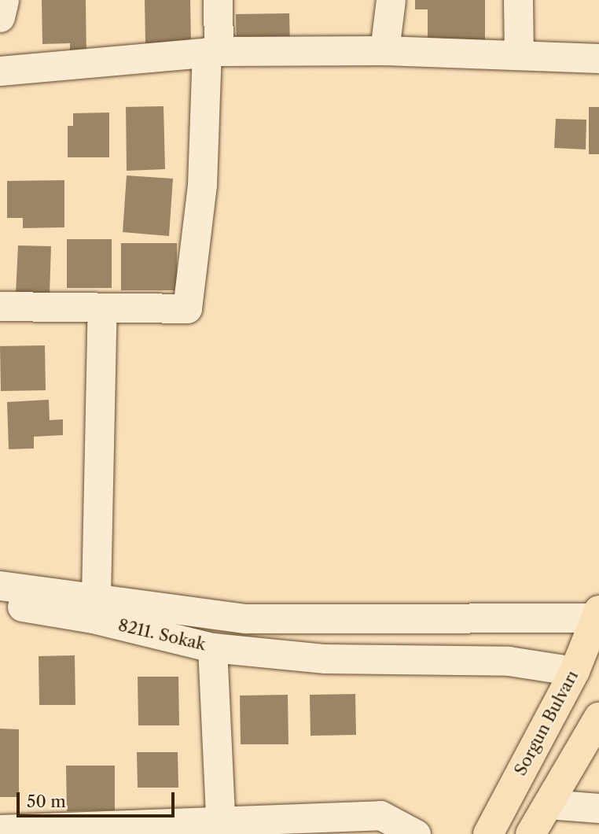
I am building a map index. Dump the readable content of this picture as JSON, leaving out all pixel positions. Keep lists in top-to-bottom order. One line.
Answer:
{"streets":{"main road":["Sorgun Bulvarı"],"street":["8211. Sokak"]},"crossings":[["8211. Sokak","Sorgun Bulvarı"]],"scale_bar":"50 m"}
